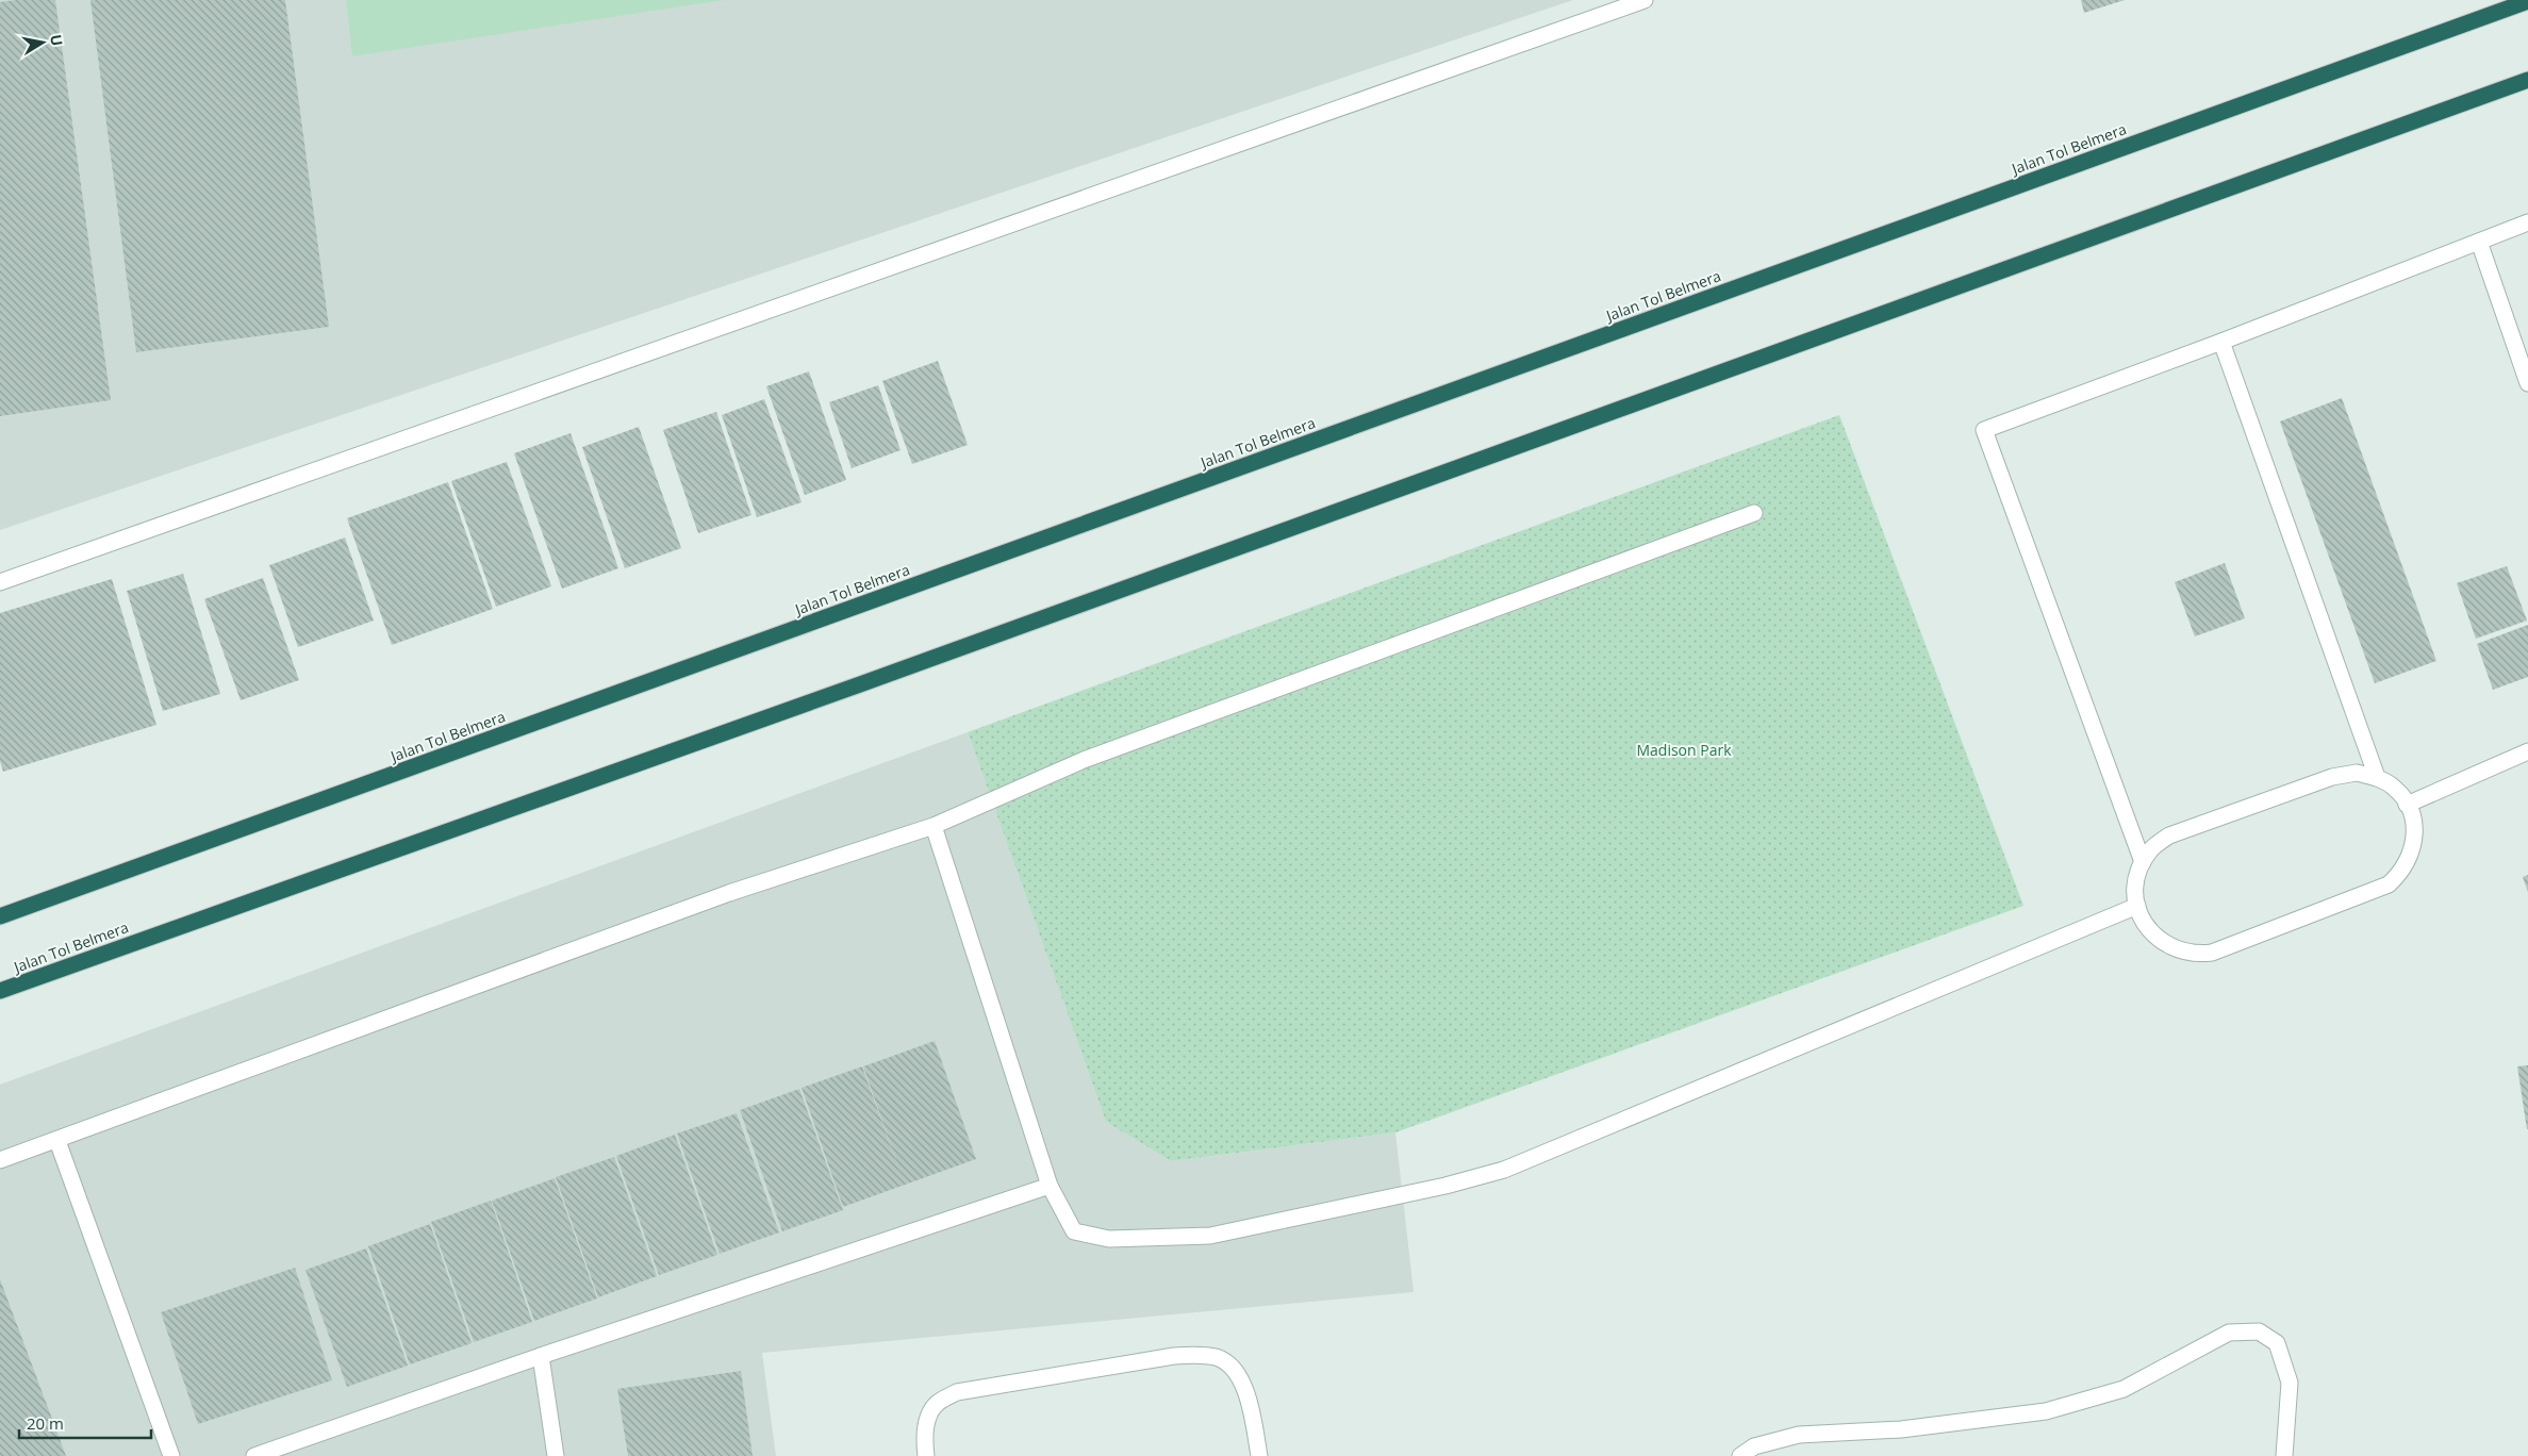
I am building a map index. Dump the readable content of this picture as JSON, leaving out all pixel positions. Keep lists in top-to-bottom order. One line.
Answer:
{"streets":{"highway":["Jalan Tol Belmera"]},"parks":["Madison Park"],"scale_bar":"20 m","north":"right"}
